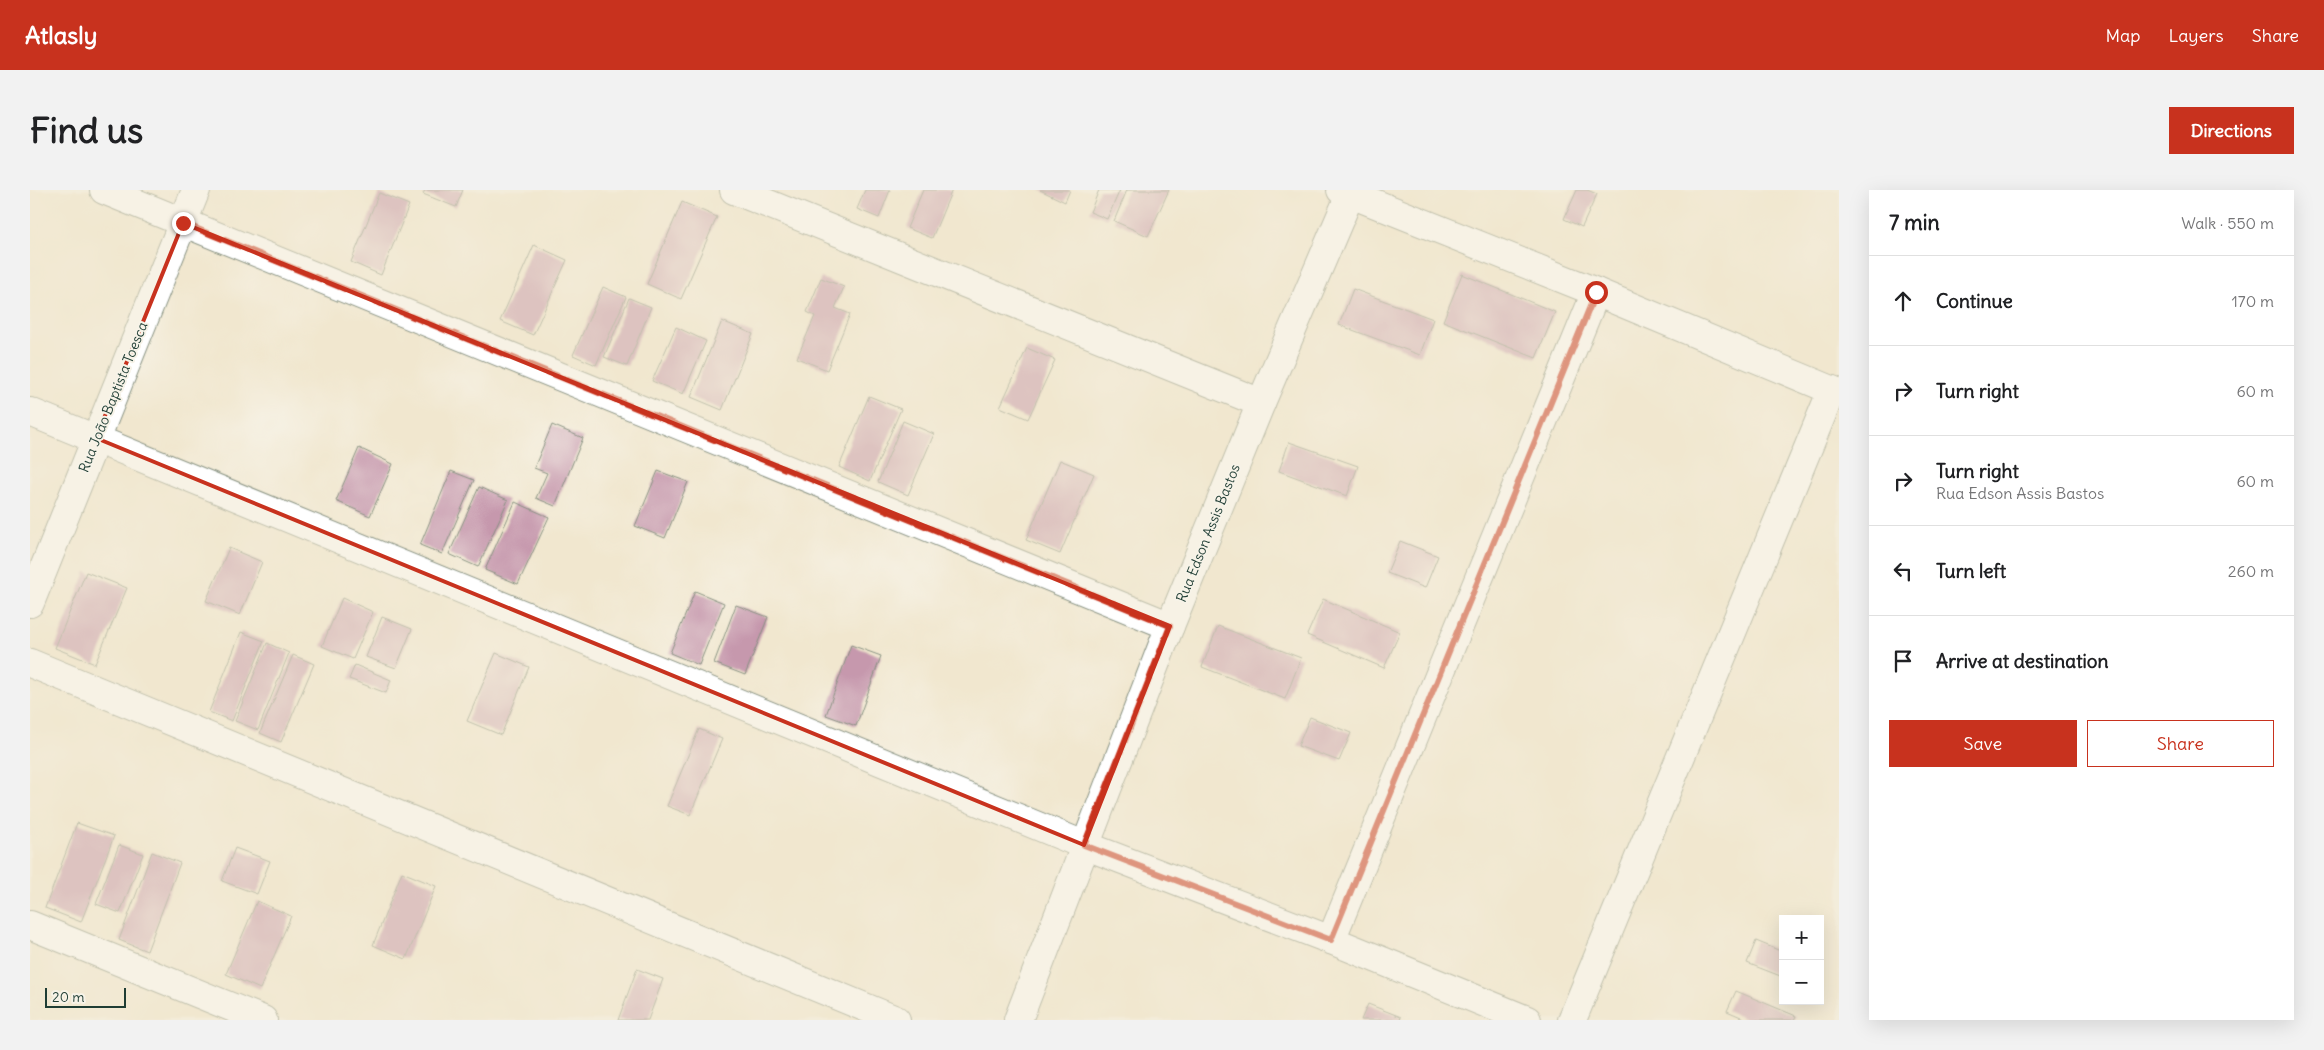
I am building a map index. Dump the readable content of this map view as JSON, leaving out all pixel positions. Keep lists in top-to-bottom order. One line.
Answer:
{"streets":{"street":["Rua João Baptista Toesca","Rua Edson Assis Bastos"]},"scale_bar":"20 m","page":{"header":"Atlasly","nav":["Map","Layers","Share"],"buttons":["Directions",["Save","Share"]],"title":"Find us","heading":["7 min","Walk · 550 m"],"list":[["Continue","170 m"],["Turn right","60 m"],["Turn right","Rua Edson Assis Bastos","60 m"],["Turn left","260 m"],"Arrive at destination"],"map_buttons":["+","−"],"scale":"20 m"}}
